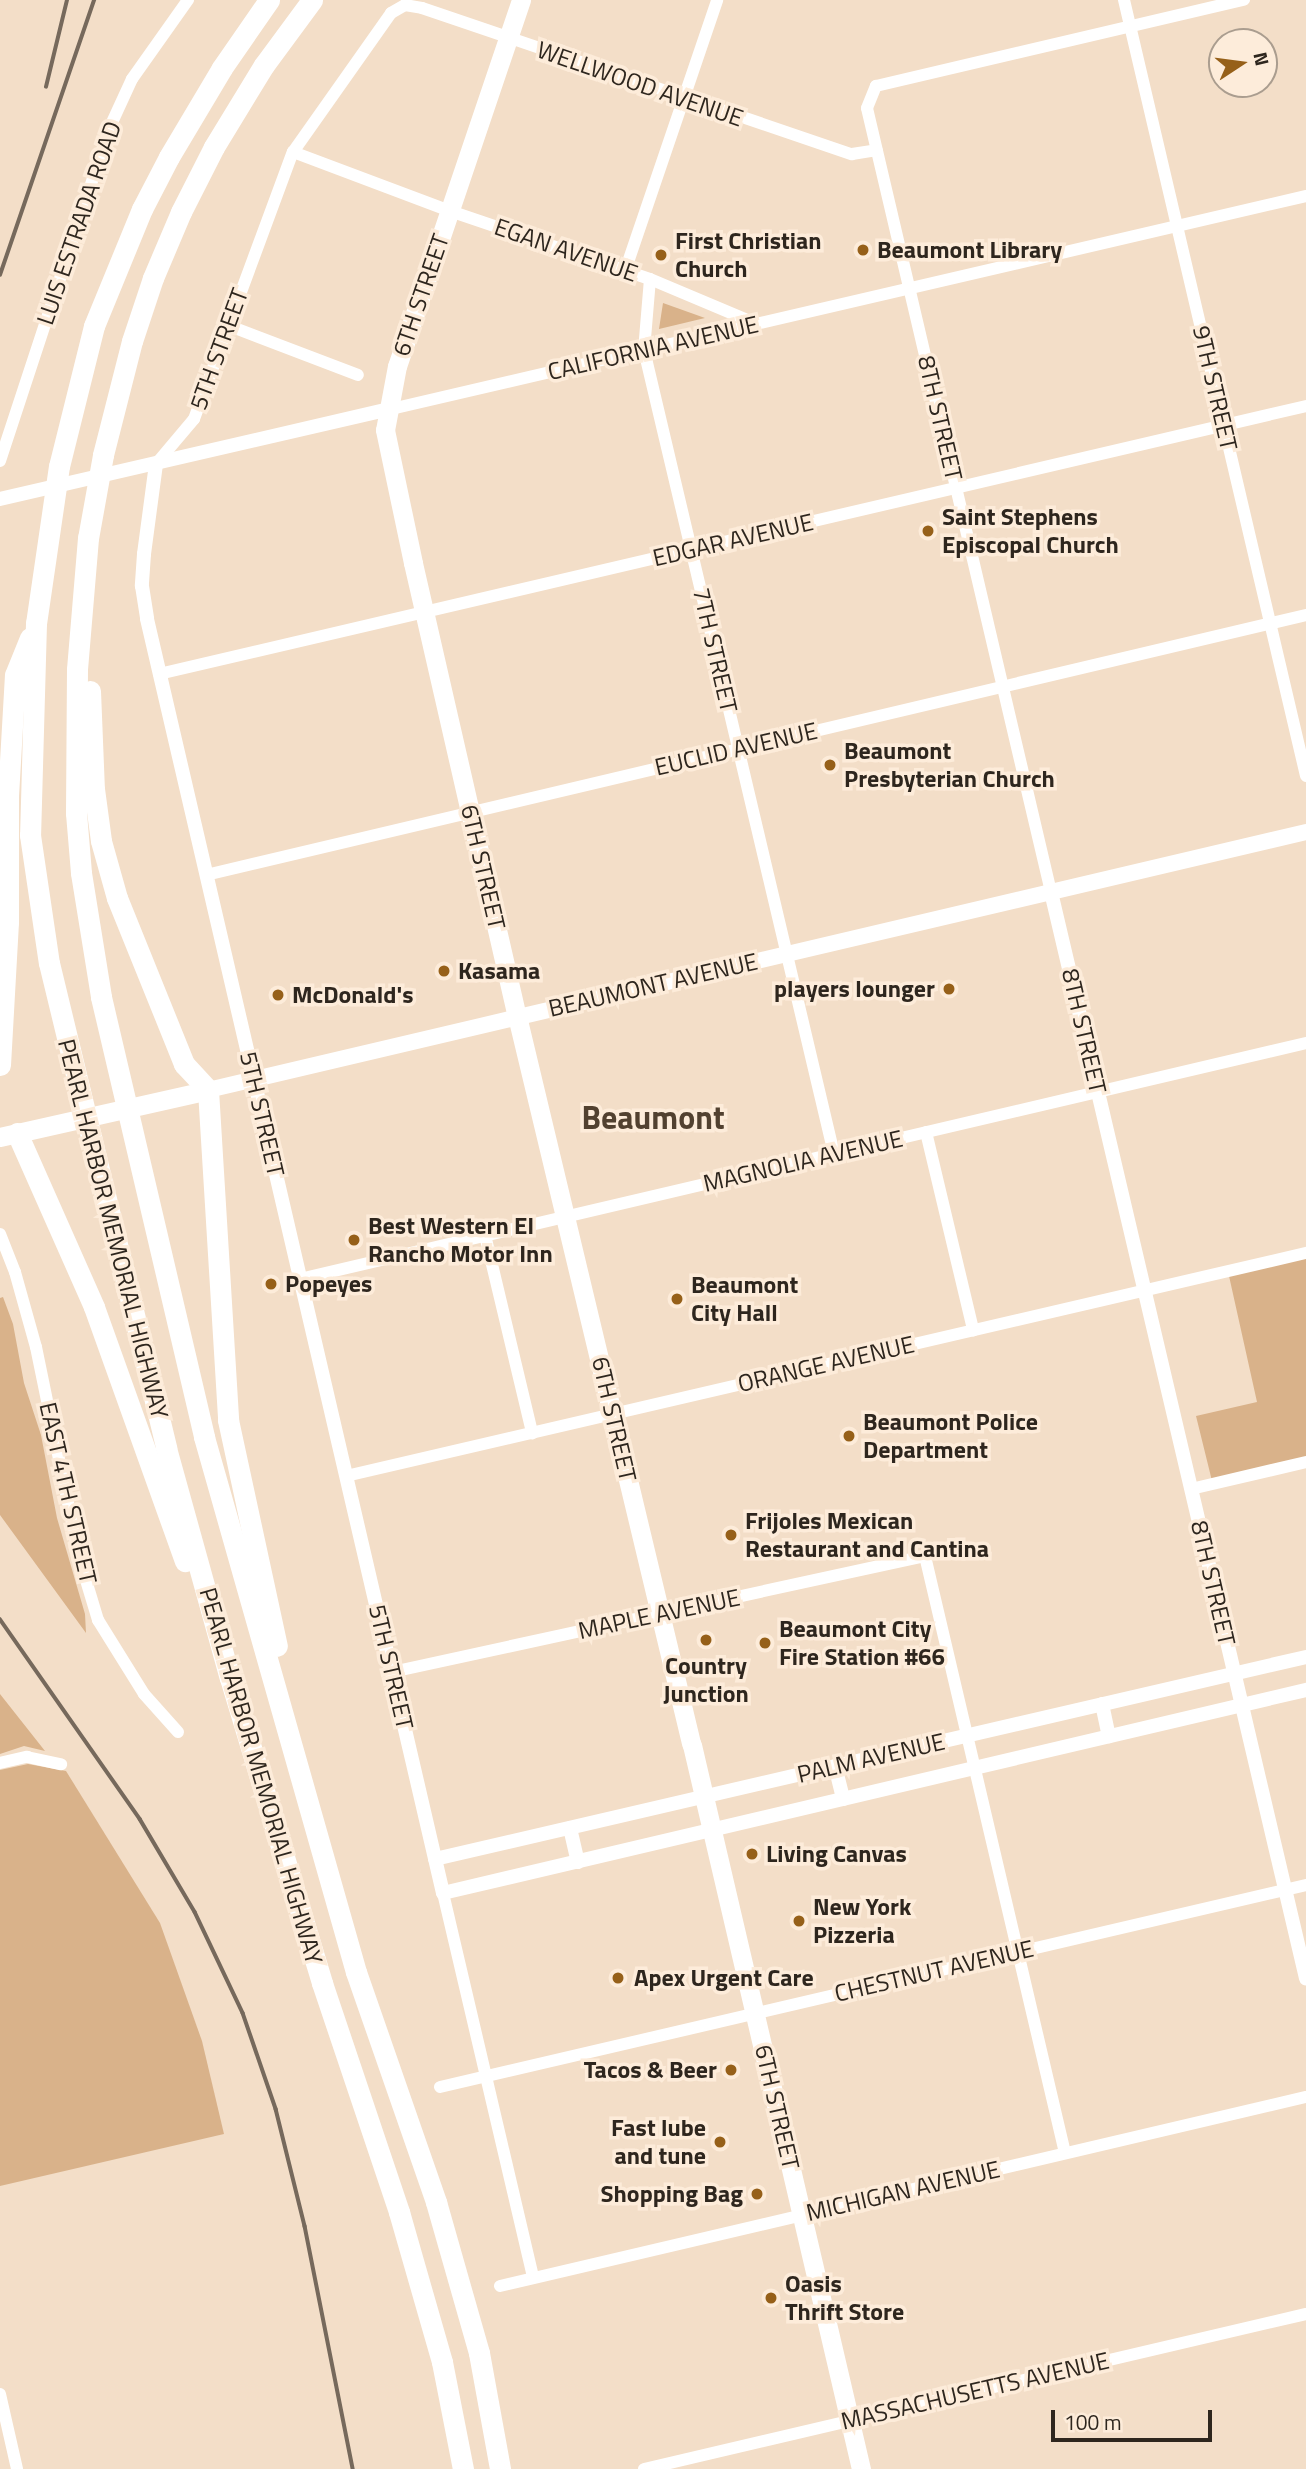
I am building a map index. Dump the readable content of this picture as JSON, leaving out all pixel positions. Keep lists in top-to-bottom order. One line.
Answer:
{"streets":{"highway":["PEARL HARBOR MEMORIAL HIGHWAY"],"main road":["6TH STREET","BEAUMONT AVENUE"],"street":["WELLWOOD AVENUE","LUIS ESTRADA ROAD","EGAN AVENUE","CALIFORNIA AVENUE","5TH STREET","9TH STREET","8TH STREET","EDGAR AVENUE","7TH STREET","EUCLID AVENUE","MAGNOLIA AVENUE","ORANGE AVENUE","EAST 4TH STREET","MAPLE AVENUE","PALM AVENUE","CHESTNUT AVENUE","MICHIGAN AVENUE","MASSACHUSETTS AVENUE"]},"crossings":[["WELLWOOD AVENUE","6TH STREET"],["WELLWOOD AVENUE","5TH STREET"],["WELLWOOD AVENUE","8TH STREET"],["EGAN AVENUE","6TH STREET"],["EGAN AVENUE","CALIFORNIA AVENUE"],["EGAN AVENUE","5TH STREET"],["EGAN AVENUE","7TH STREET"],["6TH STREET","CALIFORNIA AVENUE"],["6TH STREET","EDGAR AVENUE"],["6TH STREET","EUCLID AVENUE"],["6TH STREET","BEAUMONT AVENUE"],["6TH STREET","MAGNOLIA AVENUE"],["6TH STREET","ORANGE AVENUE"],["6TH STREET","MAPLE AVENUE"],["6TH STREET","PALM AVENUE"],["6TH STREET","CHESTNUT AVENUE"],["6TH STREET","MICHIGAN AVENUE"],["6TH STREET","MASSACHUSETTS AVENUE"],["CALIFORNIA AVENUE","5TH STREET"],["CALIFORNIA AVENUE","9TH STREET"],["CALIFORNIA AVENUE","8TH STREET"],["CALIFORNIA AVENUE","7TH STREET"],["5TH STREET","EDGAR AVENUE"],["5TH STREET","EUCLID AVENUE"],["5TH STREET","BEAUMONT AVENUE"],["5TH STREET","MAGNOLIA AVENUE"],["5TH STREET","ORANGE AVENUE"],["5TH STREET","MAPLE AVENUE"],["5TH STREET","PALM AVENUE"],["5TH STREET","CHESTNUT AVENUE"],["5TH STREET","MICHIGAN AVENUE"],["9TH STREET","8TH STREET"],["9TH STREET","EDGAR AVENUE"],["9TH STREET","EUCLID AVENUE"],["8TH STREET","EDGAR AVENUE"],["8TH STREET","EUCLID AVENUE"],["8TH STREET","BEAUMONT AVENUE"],["8TH STREET","MAGNOLIA AVENUE"],["8TH STREET","ORANGE AVENUE"],["8TH STREET","PALM AVENUE"],["8TH STREET","CHESTNUT AVENUE"],["EDGAR AVENUE","7TH STREET"],["7TH STREET","EUCLID AVENUE"],["7TH STREET","BEAUMONT AVENUE"],["7TH STREET","MAGNOLIA AVENUE"],["MAPLE AVENUE","PALM AVENUE"]],"districts":["Beaumont"],"places":["Beaumont Library","First Christian Church","Saint Stephens Episcopal Church","Beaumont Presbyterian Church","Kasama","players lounger","McDonald's","Best Western El Rancho Motor Inn","Popeyes","Beaumont City Hall","Beaumont Police Department","Frijoles Mexican Restaurant and Cantina","Country Junction","Beaumont City Fire Station #66","Living Canvas","New York Pizzeria","Apex Urgent Care","Tacos & Beer","Fast lube and tune","Shopping Bag","Oasis Thrift Store"],"scale_bar":"100 m","north":"right"}
